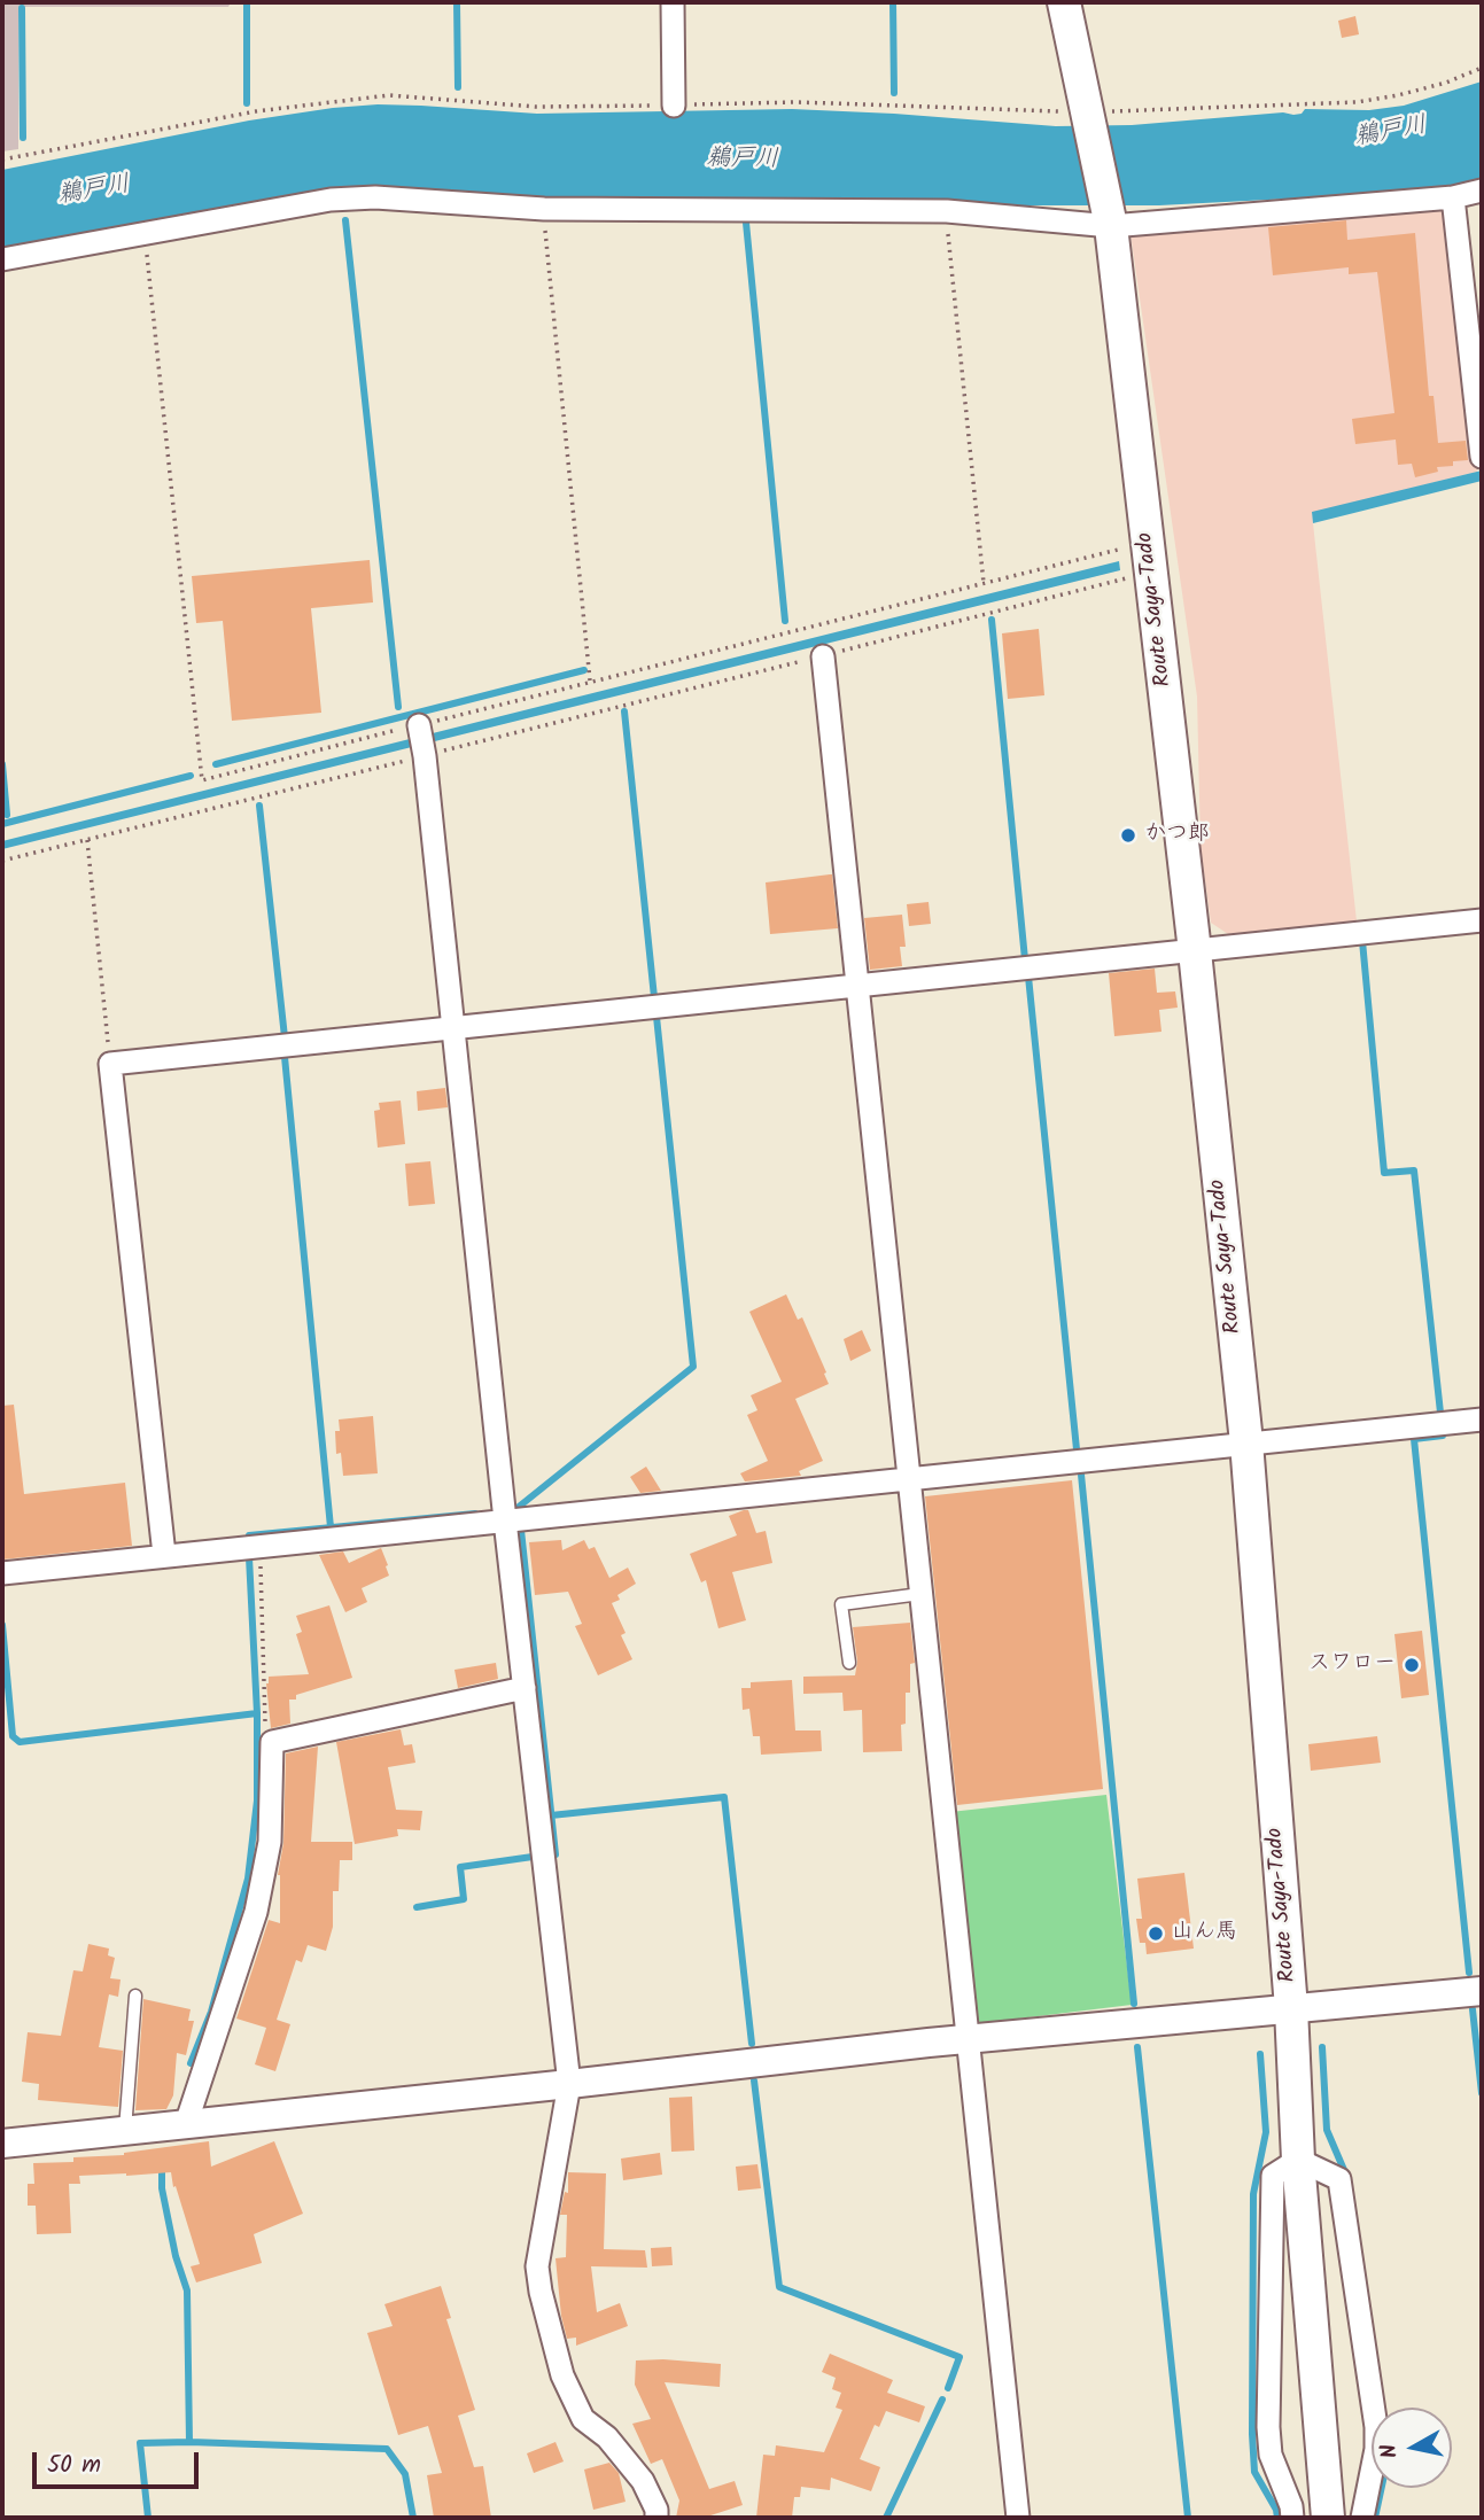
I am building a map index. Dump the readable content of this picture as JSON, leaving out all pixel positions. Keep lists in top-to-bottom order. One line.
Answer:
{"streets":{"main road":["Route Saya-Tado"]},"water":["鵜戸川"],"places":["かつ郎","スワロー","山ん馬"],"scale_bar":"50 m","north":"left"}
